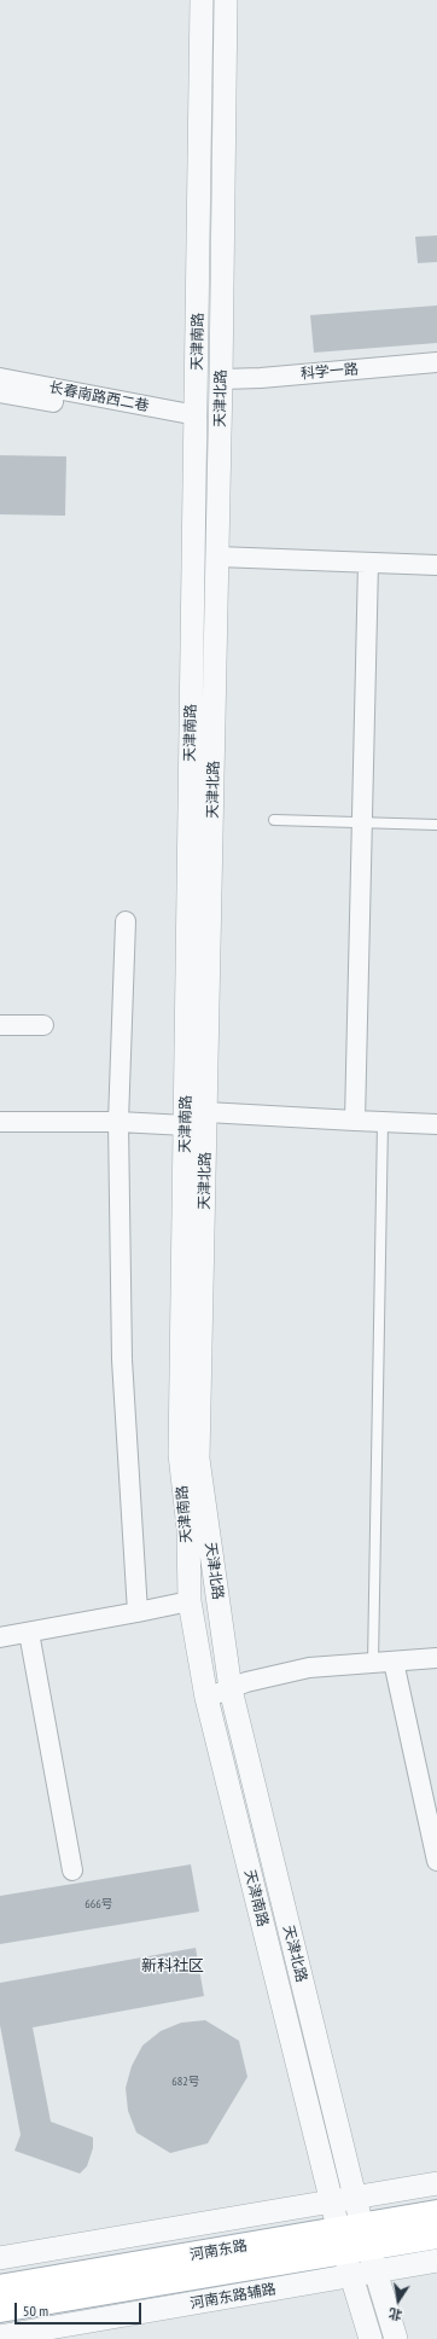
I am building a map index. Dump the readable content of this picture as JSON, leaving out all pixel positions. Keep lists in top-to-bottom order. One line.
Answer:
{"streets":{"main road":["河南东路"],"street":["天津南路","科学一路","长春南路西二巷","天津北路","河南东路辅路"]},"crossings":[["天津南路","长春南路西二巷"],["天津南路","天津北路"],["天津南路","河南东路"],["科学一路","天津北路"],["天津北路","河南东路"],["天津北路","河南东路辅路"]],"districts":["新科社区"],"house_numbers":["666号","682号"],"scale_bar":"50 m","north":"bottom"}
